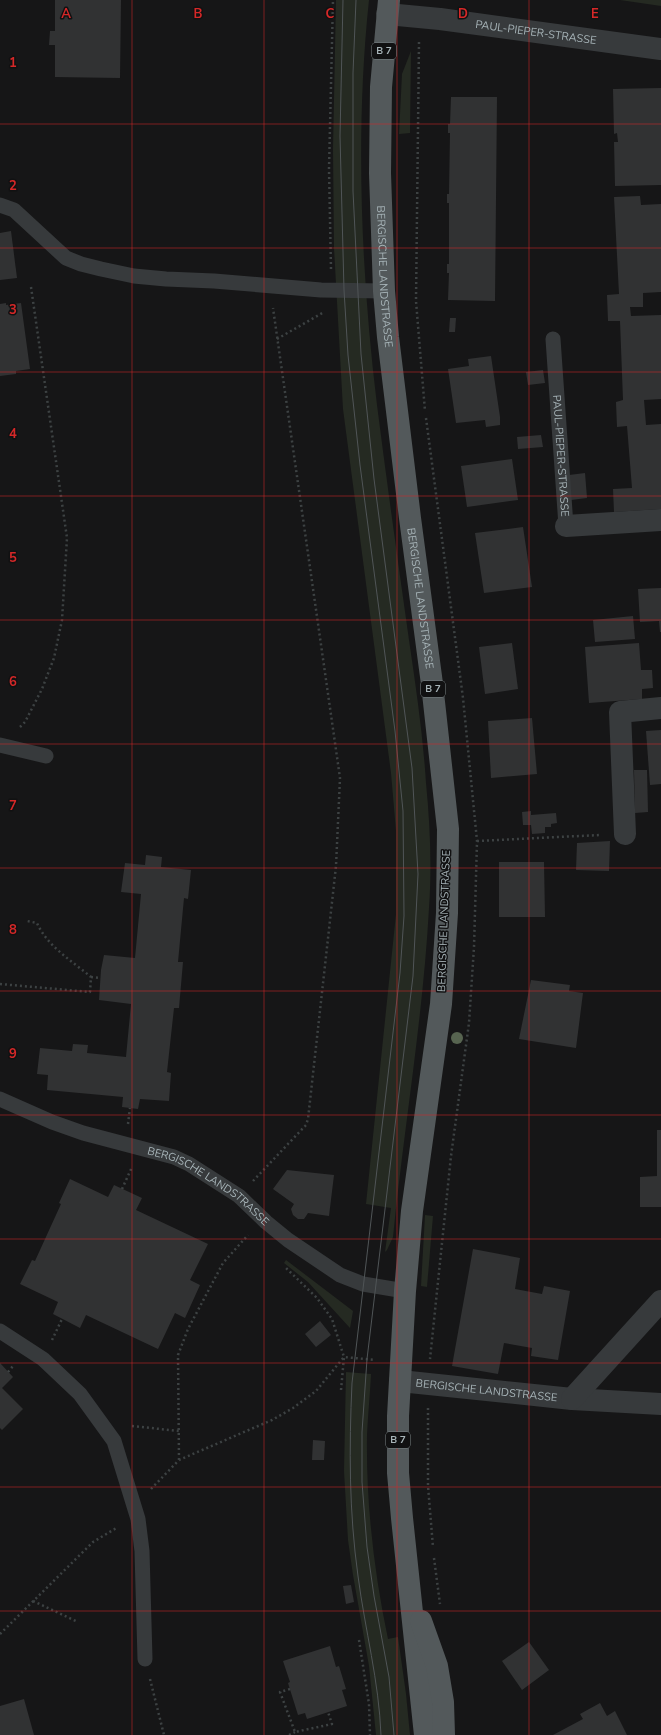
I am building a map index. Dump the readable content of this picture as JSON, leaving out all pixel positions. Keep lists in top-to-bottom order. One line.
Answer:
{"streets":{"main road":["B 7","BERGISCHE LANDSTRASSE"],"street":["PAUL-PIEPER-STRASSE"]},"crossings":[["PAUL-PIEPER-STRASSE","BERGISCHE LANDSTRASSE"]],"grid":{"columns":["A","B","C","D","E"],"rows":["1","2","3","4","5","6","7","8","9"]}}
